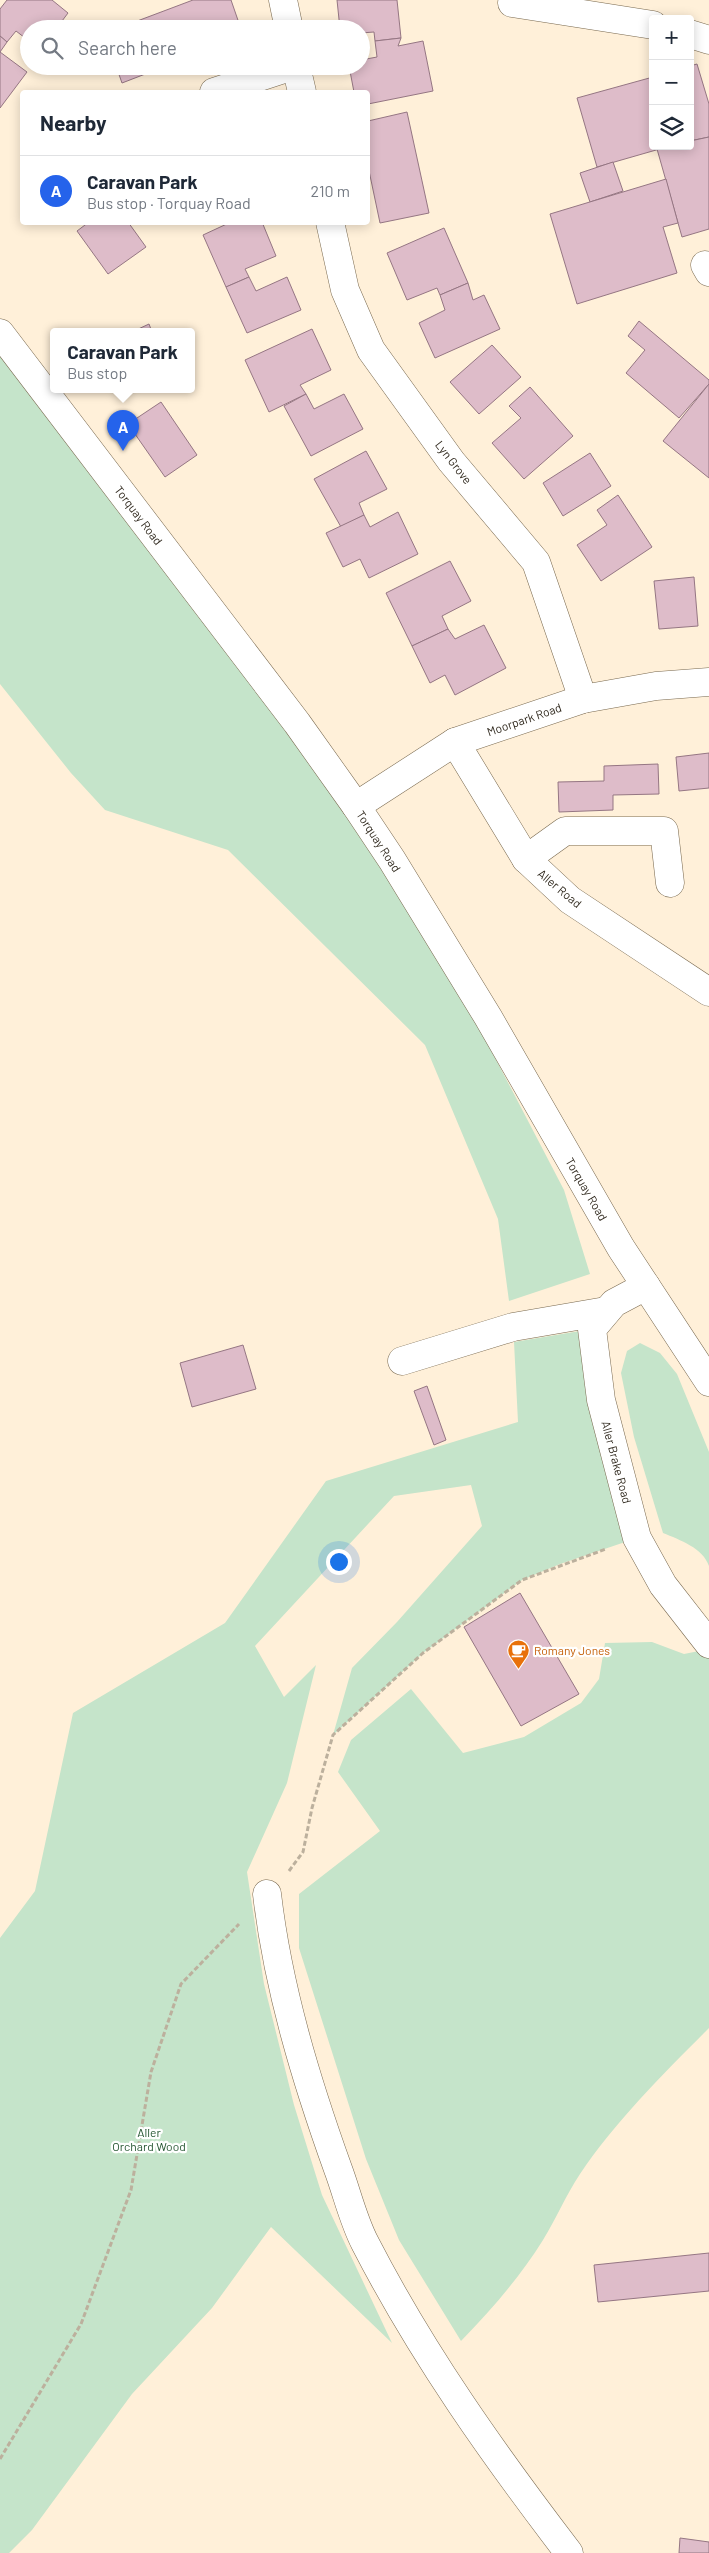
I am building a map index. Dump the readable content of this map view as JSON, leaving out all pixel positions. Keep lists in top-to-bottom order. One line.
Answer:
{"streets":{"street":["Lyn Grove","Torquay Road","Moorpark Road","Aller Road","Aller Brake Road"]},"crossings":[["Lyn Grove","Moorpark Road"],["Torquay Road","Moorpark Road"],["Torquay Road","Aller Brake Road"],["Moorpark Road","Aller Road"]],"parks":["Aller Orchard Wood"],"places":{"cafe":["Romany Jones"]},"page":{"map_buttons":["+","−"],"search":"Search here","heading":"Nearby","list":[{"mark":"A","name":"Caravan Park","note":"Bus stop · Torquay Road","value":"210 m"}],"popup":["Caravan Park","Bus stop"],"pins":"A"}}
